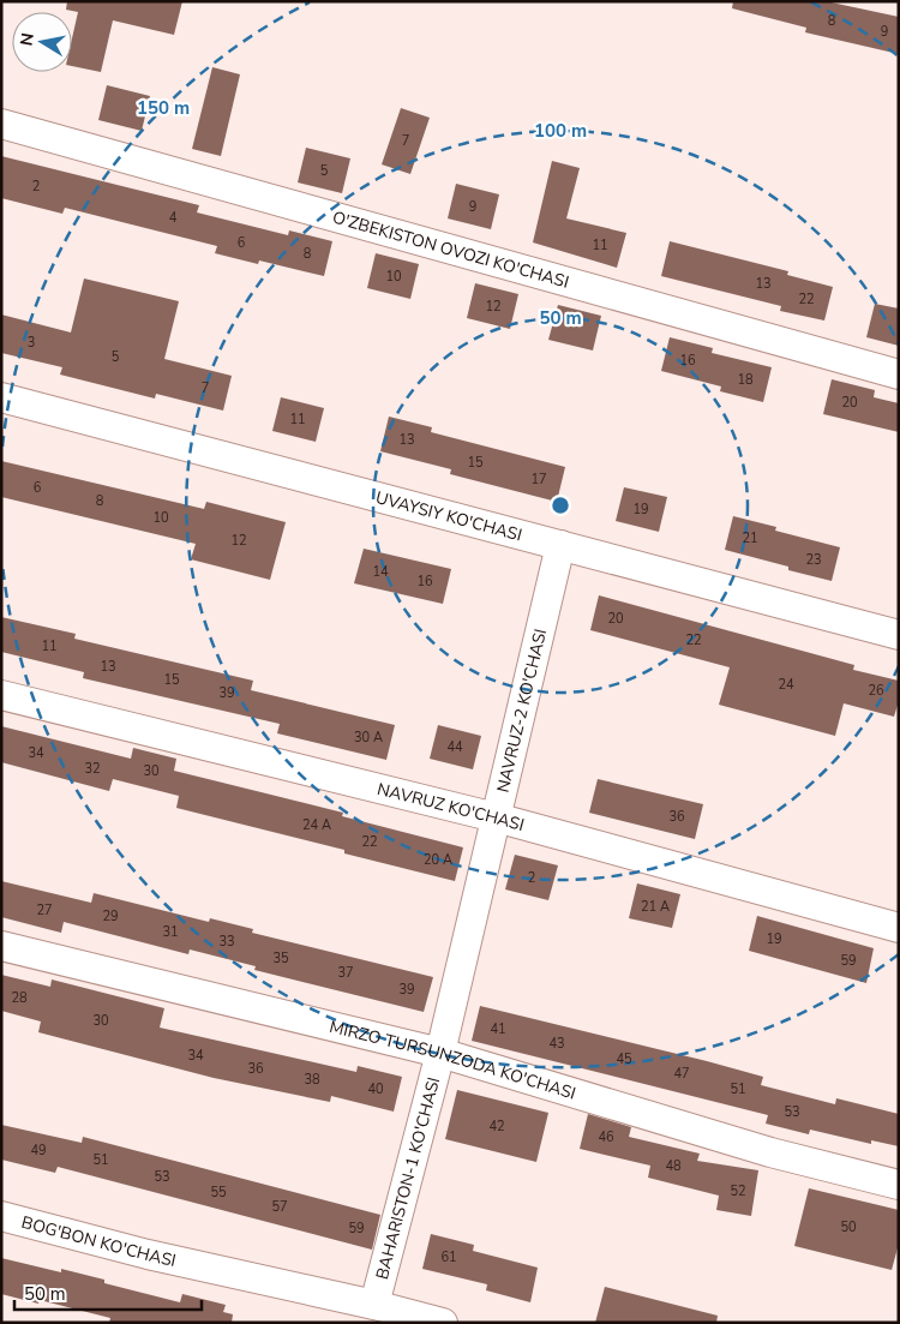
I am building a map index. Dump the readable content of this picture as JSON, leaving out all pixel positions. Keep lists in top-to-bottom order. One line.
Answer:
{"streets":{"street":["O'ZBEKISTON OVOZI KO'CHASI","UVAYSIY KO'CHASI","NAVRUZ-2 KO'CHASI","NAVRUZ KO'CHASI","MIRZO TURSUNZODA KO'CHASI","BAHARISTON-1 KO'CHASI","BOG'BON KO'CHASI"]},"crossings":[["UVAYSIY KO'CHASI","NAVRUZ-2 KO'CHASI"],["NAVRUZ-2 KO'CHASI","NAVRUZ KO'CHASI"],["NAVRUZ-2 KO'CHASI","MIRZO TURSUNZODA KO'CHASI"],["NAVRUZ-2 KO'CHASI","BAHARISTON-1 KO'CHASI"],["MIRZO TURSUNZODA KO'CHASI","BAHARISTON-1 KO'CHASI"],["BAHARISTON-1 KO'CHASI","BOG'BON KO'CHASI"]],"house_numbers":["8","9","7","5","2","9","4","6","11","8","10","13","22","12","3","5","16","18","7","20","11","13","15","17","6","8","19","10","21","12","23","14","16","20","22","11","13","15","24","26","39","30 А","44","34","32","30","36","24 А","22","20 А","2","21 А","27","29","31","19","33","35","59","37","39","28","30","41","43","34","45","36","47","38","40","51","53","42","46","49","51","48","53","52","55","57","50","59","61"],"scale_bar":"50 m","north":"left","rings":["150 m","100 m","50 m"]}
